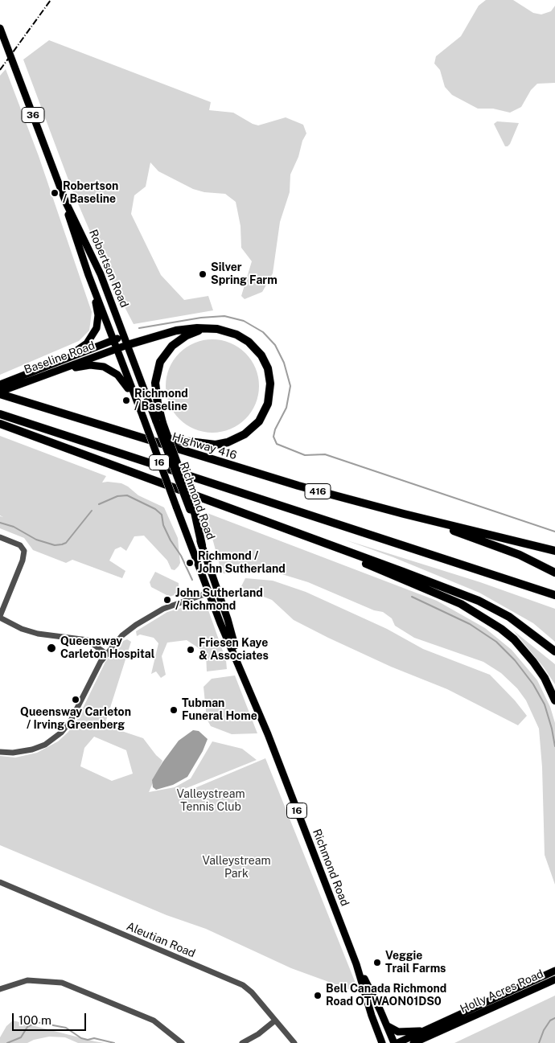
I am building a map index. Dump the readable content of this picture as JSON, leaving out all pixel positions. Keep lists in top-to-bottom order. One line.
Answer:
{"streets":{"highway":["Highway 416","416"],"main road":["36","Robertson Road","Baseline Road","16","Richmond Road","Holly Acres Road"],"street":["Aleutian Road"]},"crossings":[["Robertson Road","Baseline Road"],["Robertson Road","Richmond Road"],["Baseline Road","Highway 416"],["Baseline Road","Richmond Road"]],"parks":["Valleystream Tennis Club","Valleystream Park"],"places":["Robertson / Baseline","Silver Spring Farm","Richmond / Baseline","Richmond / John Sutherland","John Sutherland / Richmond","Queensway Carleton Hospital","Friesen Kaye & Associates","Queensway Carleton / Irving Greenberg","Tubman Funeral Home","Veggie Trail Farms","Bell Canada Richmond Road OTWAON01DS0"],"scale_bar":"100 m"}
